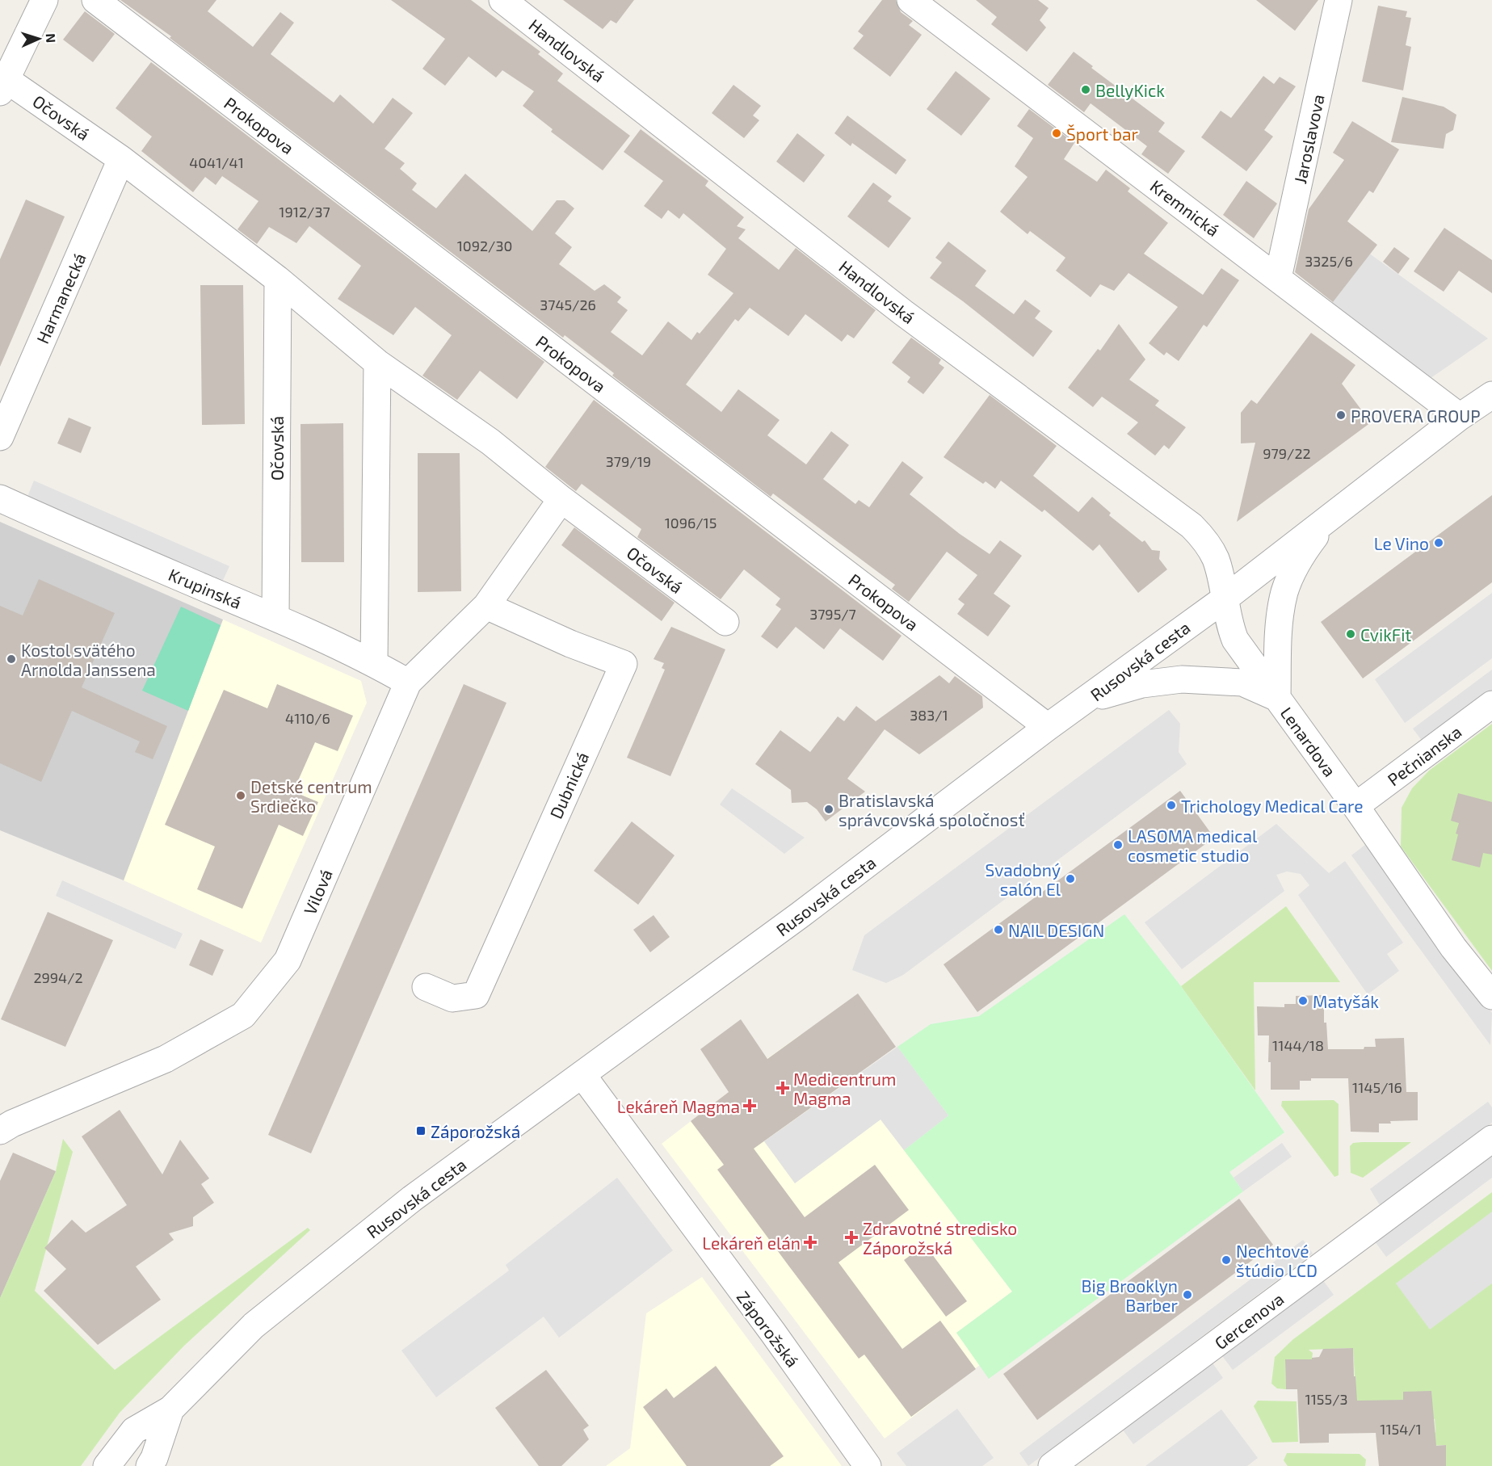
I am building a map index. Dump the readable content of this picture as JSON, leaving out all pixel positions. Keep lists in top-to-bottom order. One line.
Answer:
{"streets":{"street":["Handlovská","Očovská","Prokopova","Jaroslavova","Kremnická","Harmanecká","Krupinská","Rusovská cesta","Lenardova","Pečnianska","Dubnická","Vilová","Gercenova","Záporožská"]},"crossings":[["Handlovská","Rusovská cesta"],["Handlovská","Lenardova"],["Očovská","Harmanecká"],["Očovská","Krupinská"],["Očovská","Vilová"],["Prokopova","Rusovská cesta"],["Jaroslavova","Kremnická"],["Kremnická","Rusovská cesta"],["Krupinská","Vilová"],["Rusovská cesta","Lenardova"],["Rusovská cesta","Záporožská"],["Lenardova","Pečnianska"],["Dubnická","Vilová"]],"places":{"other":["BellyKick","Šport bar","PROVERA GROUP","Le Vino","CvikFit","Kostol svätého Arnolda Janssena","Detské centrum Srdiečko","Trichology Medical Care","Bratislavská správcovská spoločnosť","LASOMA medical cosmetic studio","Svadobný salón El","NAIL DESIGN","Matyšák","Nechtové štúdio LCD","Big Brooklyn Barber"],"health":["Medicentrum Magma","Lekáreň Magma","Zdravotné stredisko Záporožská","Lekáreň elán"],"transit":["Záporožská"]},"house_numbers":["4041/41","1912/37","1092/30","3325/6","3745/26","979/22","379/19","1096/15","3795/7","383/1","4110/6","2994/2","1144/18","1145/16","1155/3","1154/1"],"north":"right"}
